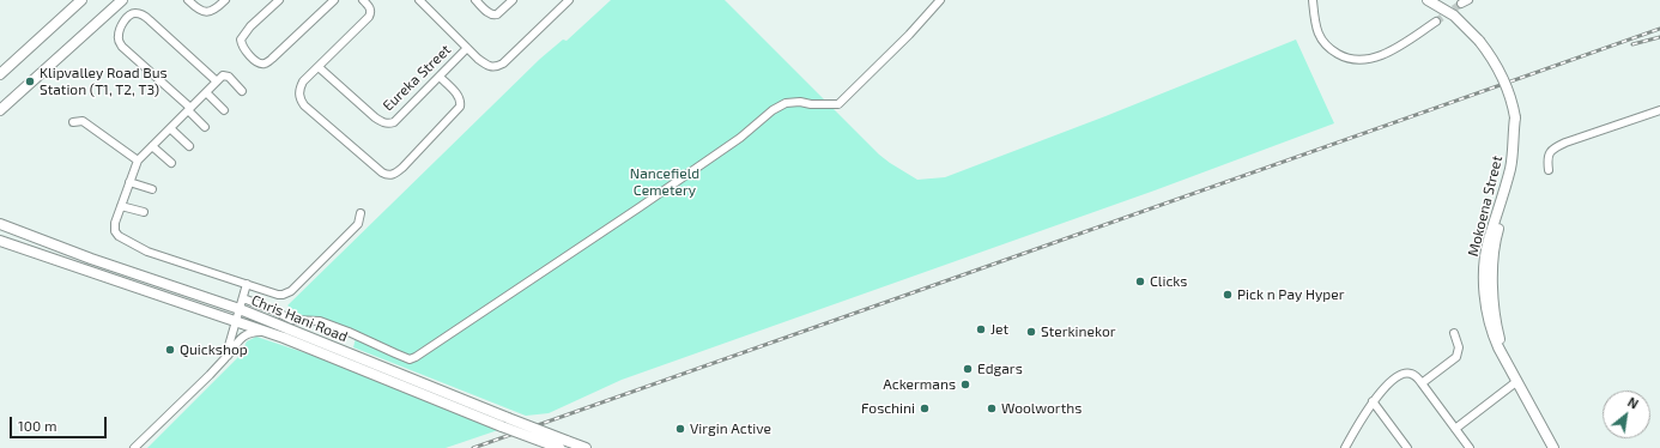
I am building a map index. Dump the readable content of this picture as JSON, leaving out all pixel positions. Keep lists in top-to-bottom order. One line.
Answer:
{"streets":{"main road":["Mokoena Street","Chris Hani Road"],"street":["Eureka Street"]},"parks":["Nancefield Cemetery"],"places":["Klipvalley Road Bus Station (T1, T2, T3)","Clicks","Pick n Pay Hyper","Jet","Sterkinekor","Quickshop","Edgars","Ackermans","Foschini","Woolworths","Virgin Active"],"scale_bar":"100 m","north":"top right"}
